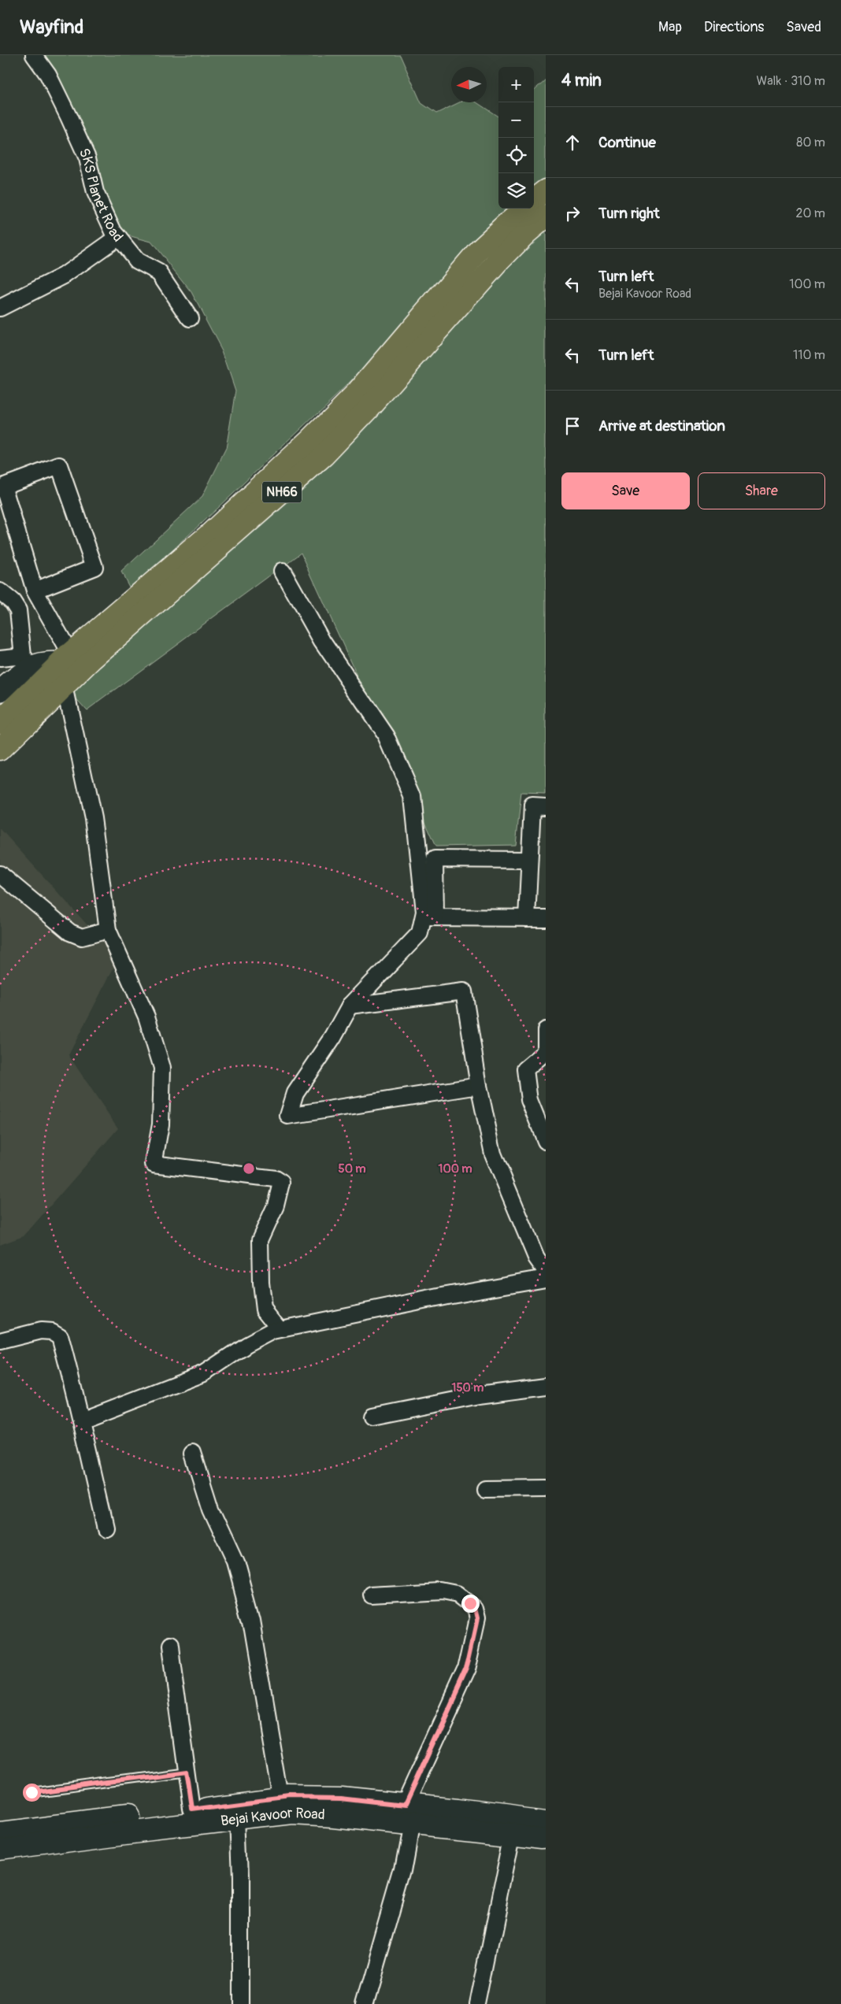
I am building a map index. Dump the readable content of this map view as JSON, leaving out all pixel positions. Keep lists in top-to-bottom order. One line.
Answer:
{"streets":{"highway":["NH66"],"main road":["Bejai Kavoor Road"],"street":["SKS Planet Road"]},"north":"left","page":{"header":"Wayfind","nav":["Map","Directions","Saved"],"heading":["4 min","Walk · 310 m"],"map_buttons":["+","−"],"list":[["Continue","80 m"],["Turn right","20 m"],["Turn left","Bejai Kavoor Road","100 m"],["Turn left","110 m"],"Arrive at destination"],"buttons":["Save","Share"]},"rings":["50 m","100 m","150 m"]}
